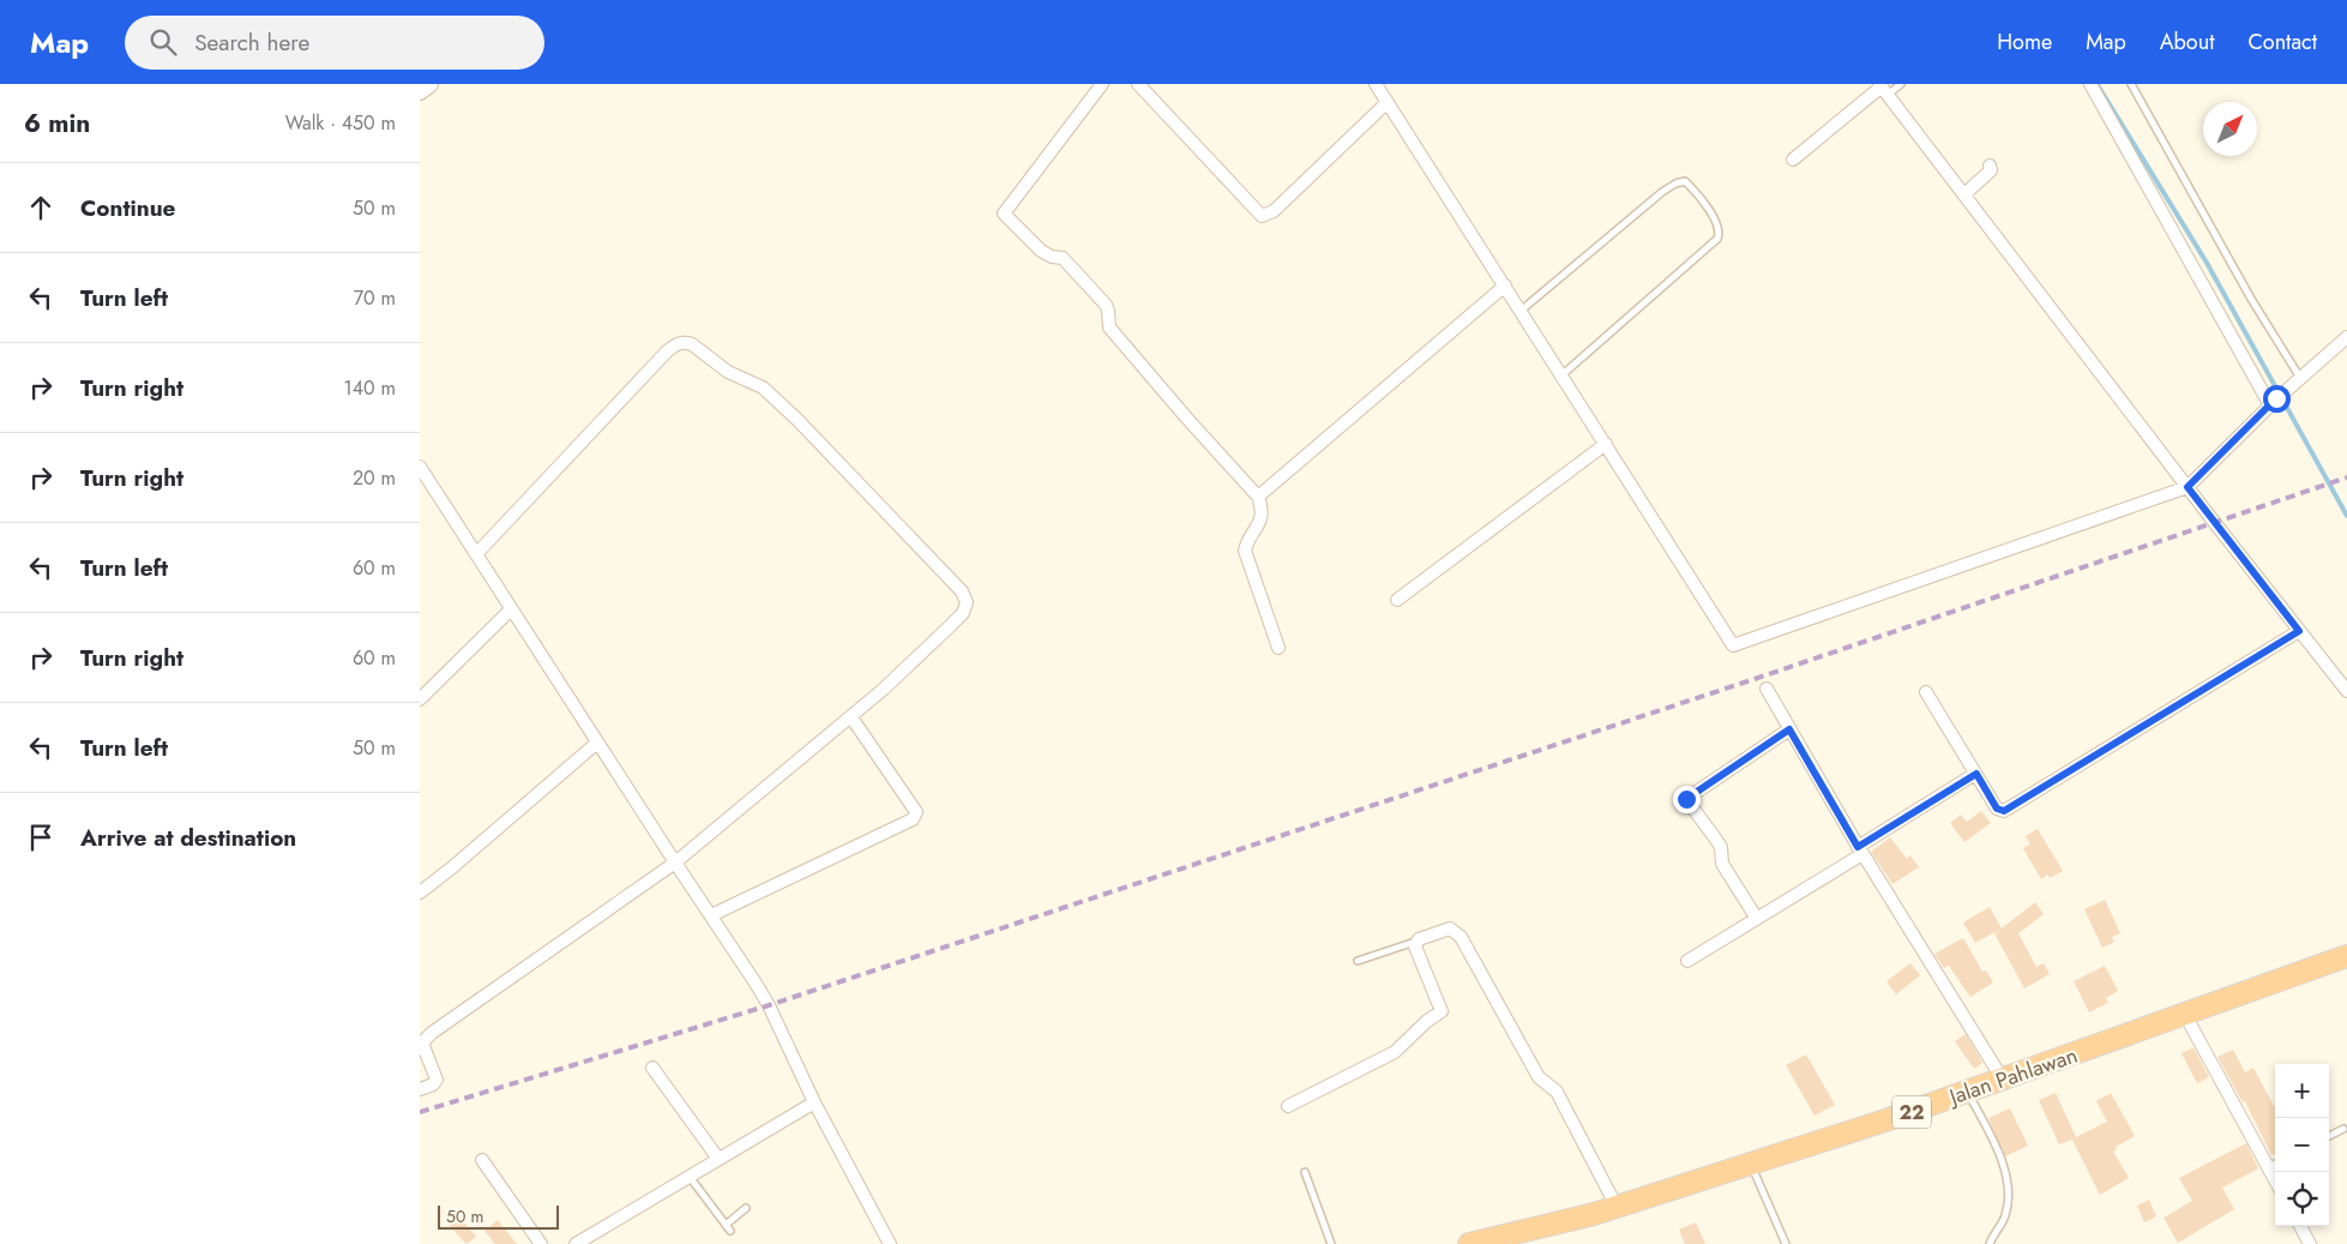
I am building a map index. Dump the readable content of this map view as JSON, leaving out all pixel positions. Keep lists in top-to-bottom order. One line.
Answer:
{"streets":{"highway":["Jalan Pahlawan","22"]},"scale_bar":"50 m","north":"top right","page":{"header":"Map","search":"Search here","nav":["Home","Map","About","Contact"],"heading":["6 min","Walk · 450 m"],"list":[["Continue","50 m"],["Turn left","70 m"],["Turn right","140 m"],["Turn right","20 m"],["Turn left","60 m"],["Turn right","60 m"],["Turn left","50 m"],"Arrive at destination"],"map_buttons":["+","−"],"scale":"50 m"}}
